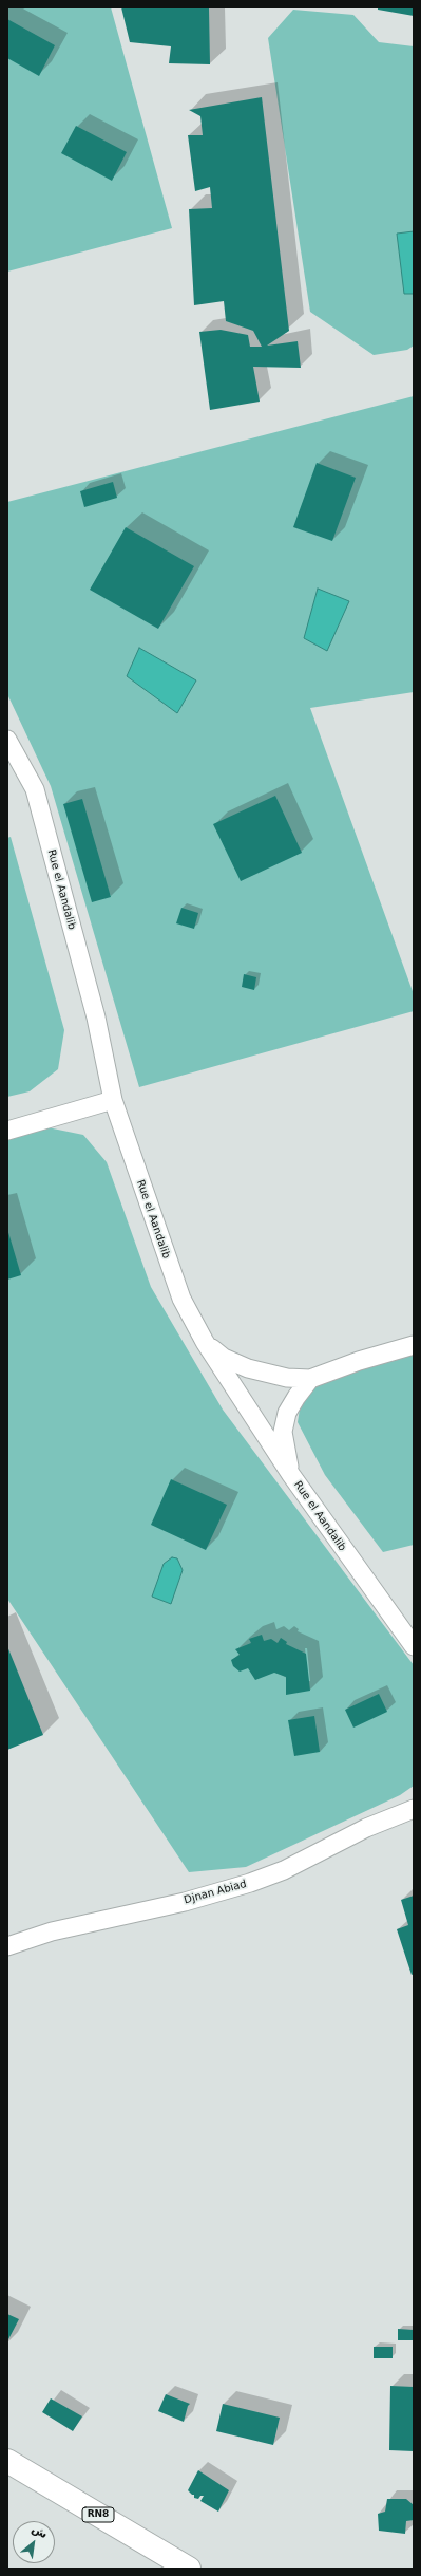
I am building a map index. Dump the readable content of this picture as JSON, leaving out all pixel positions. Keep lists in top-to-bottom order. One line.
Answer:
{"streets":{"main road":["RN8"],"street":["Rue el Aandalib","Djnan Abiad"]},"north":"top right"}
